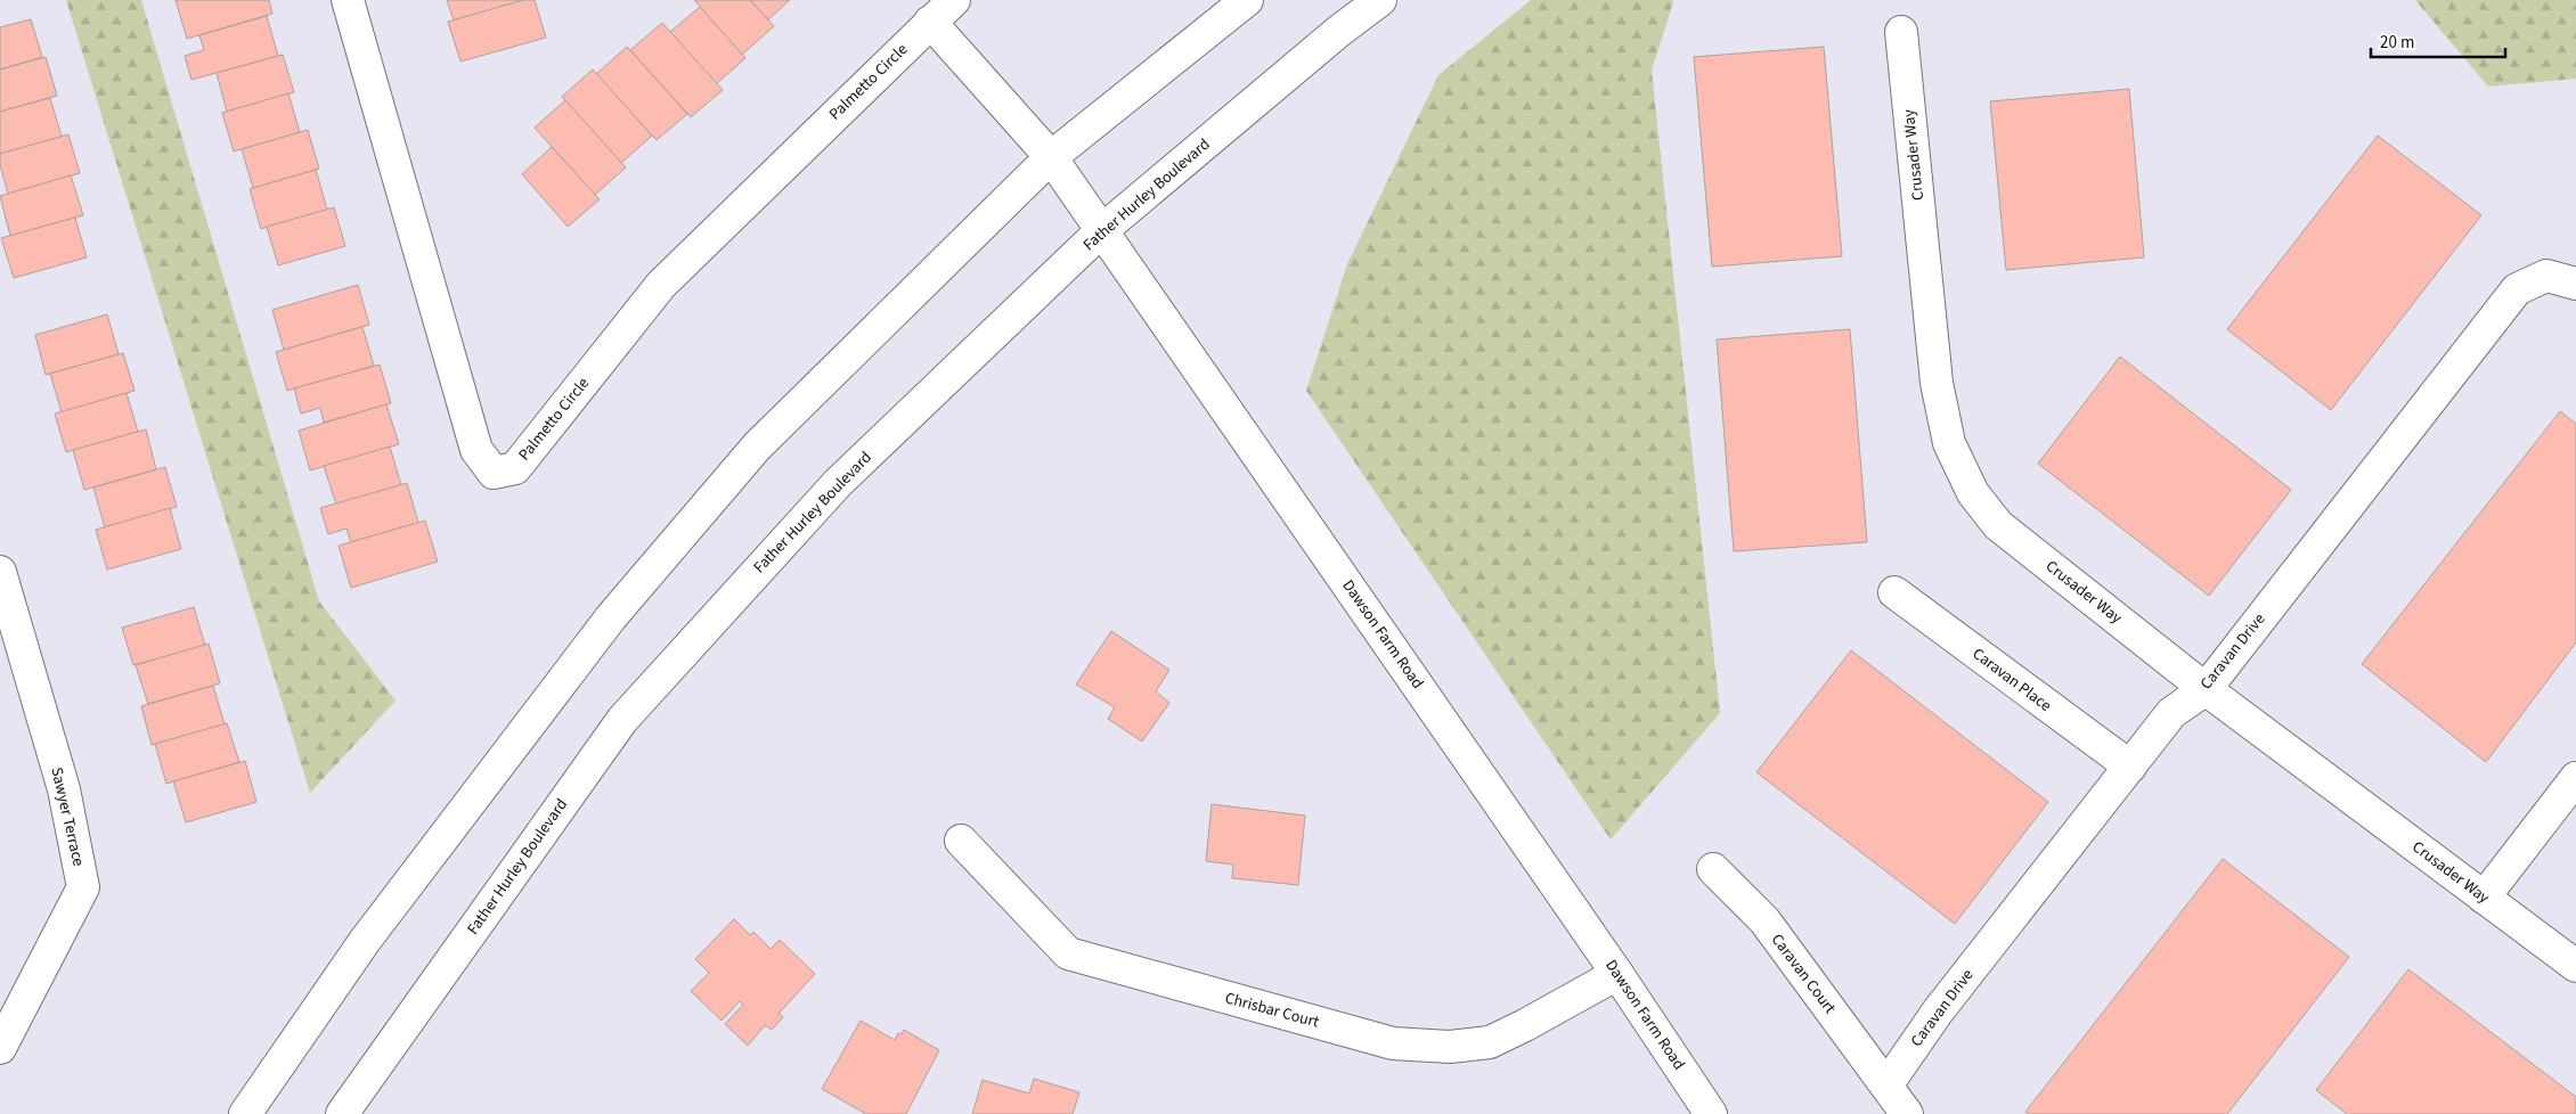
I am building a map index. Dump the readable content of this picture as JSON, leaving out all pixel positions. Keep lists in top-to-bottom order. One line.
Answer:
{"streets":{"street":["Palmetto Circle","Crusader Way","Father Hurley Boulevard","Dawson Farm Road","Caravan Drive","Caravan Place","Sawyer Terrace","Caravan Court","Chrisbar Court"]},"crossings":[["Crusader Way","Caravan Drive"],["Father Hurley Boulevard","Dawson Farm Road"],["Dawson Farm Road","Chrisbar Court"],["Caravan Drive","Caravan Place"],["Caravan Drive","Caravan Court"]],"scale_bar":"20 m"}
